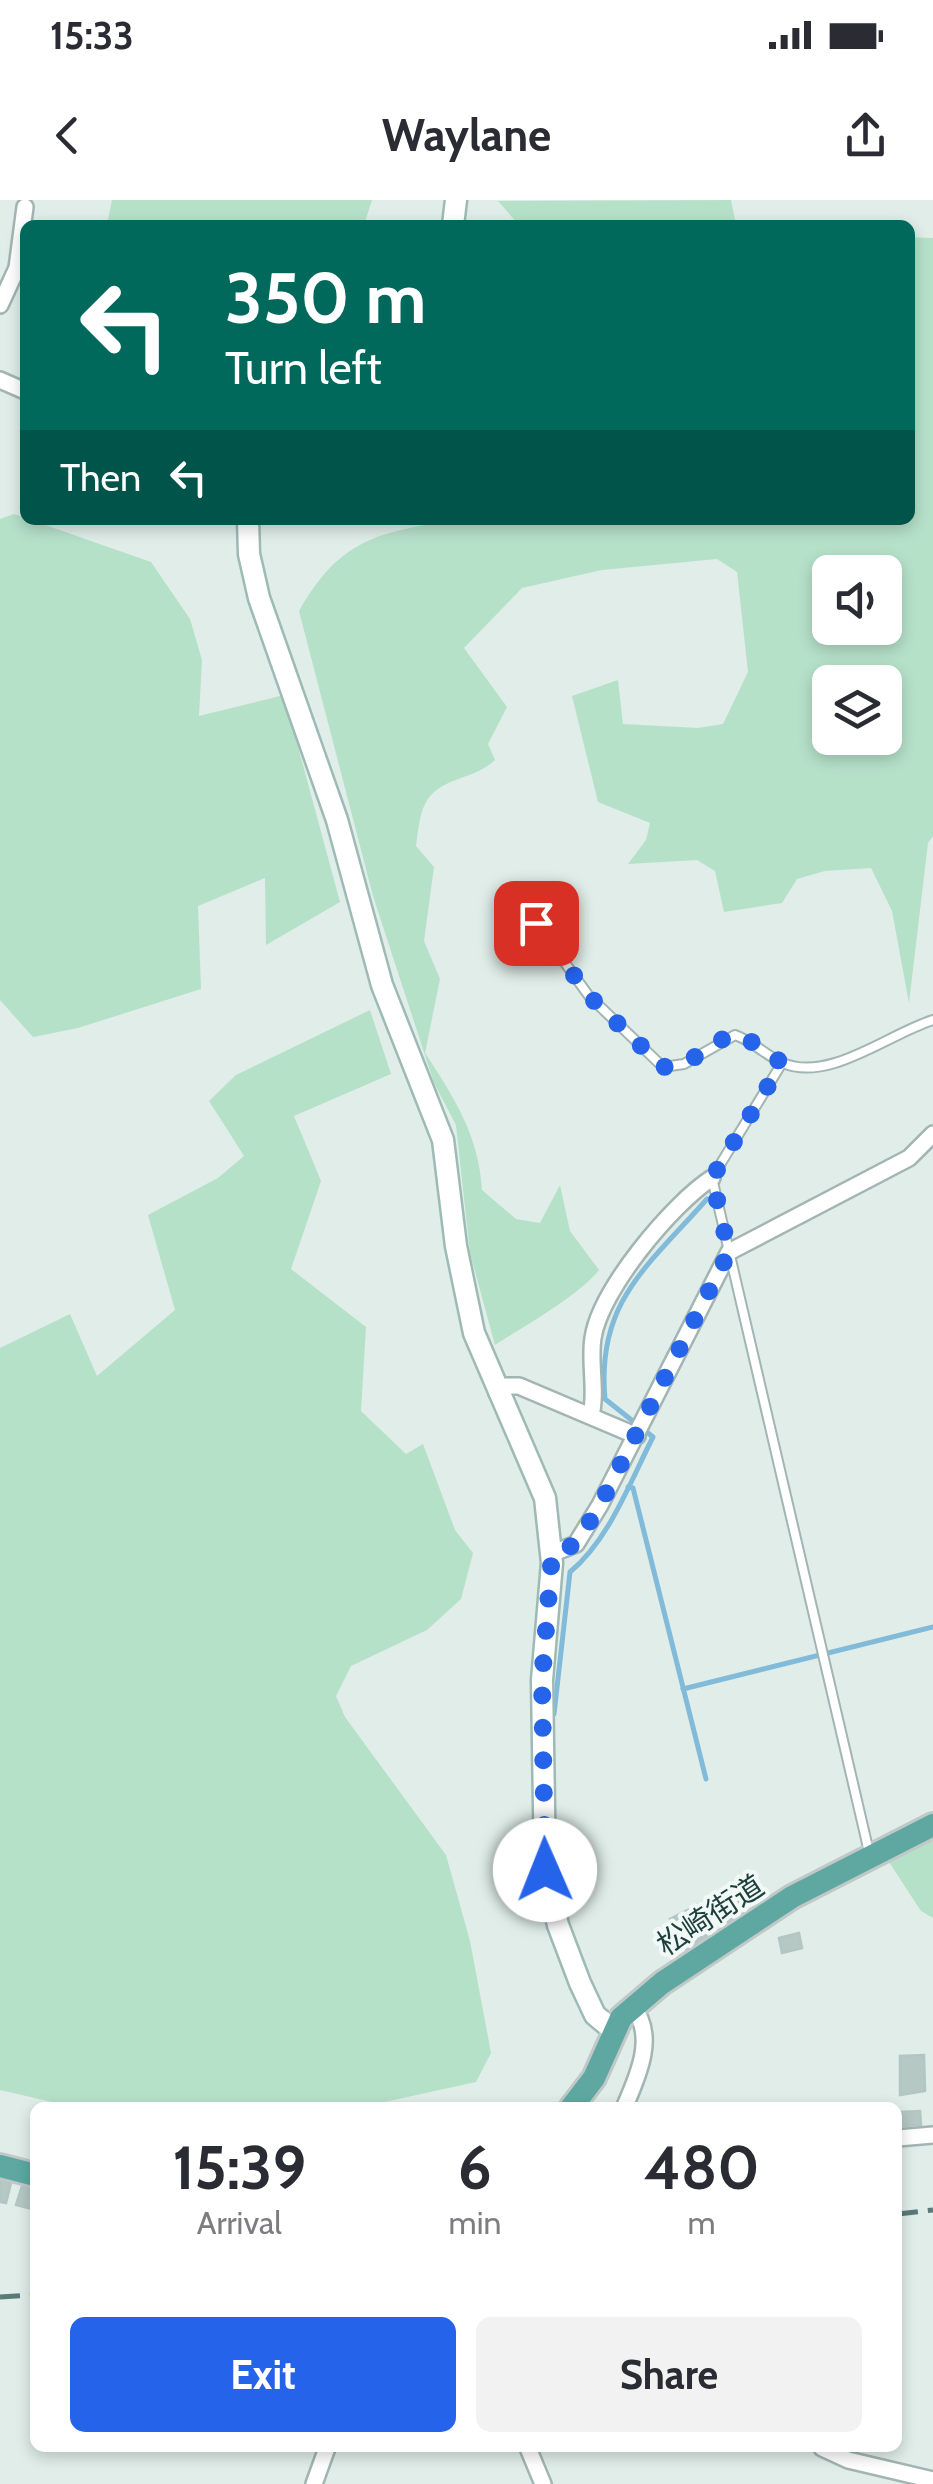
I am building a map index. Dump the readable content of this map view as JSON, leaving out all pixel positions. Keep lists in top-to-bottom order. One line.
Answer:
{"streets":{"main road":["松崎街道"]},"page":{"status":"15:33","header":"Waylane","turn":["350 m","Turn left"],"then":"Then","eta":["15:39","Arrival","6","min","480","m"],"buttons":["Exit","Share"]}}
